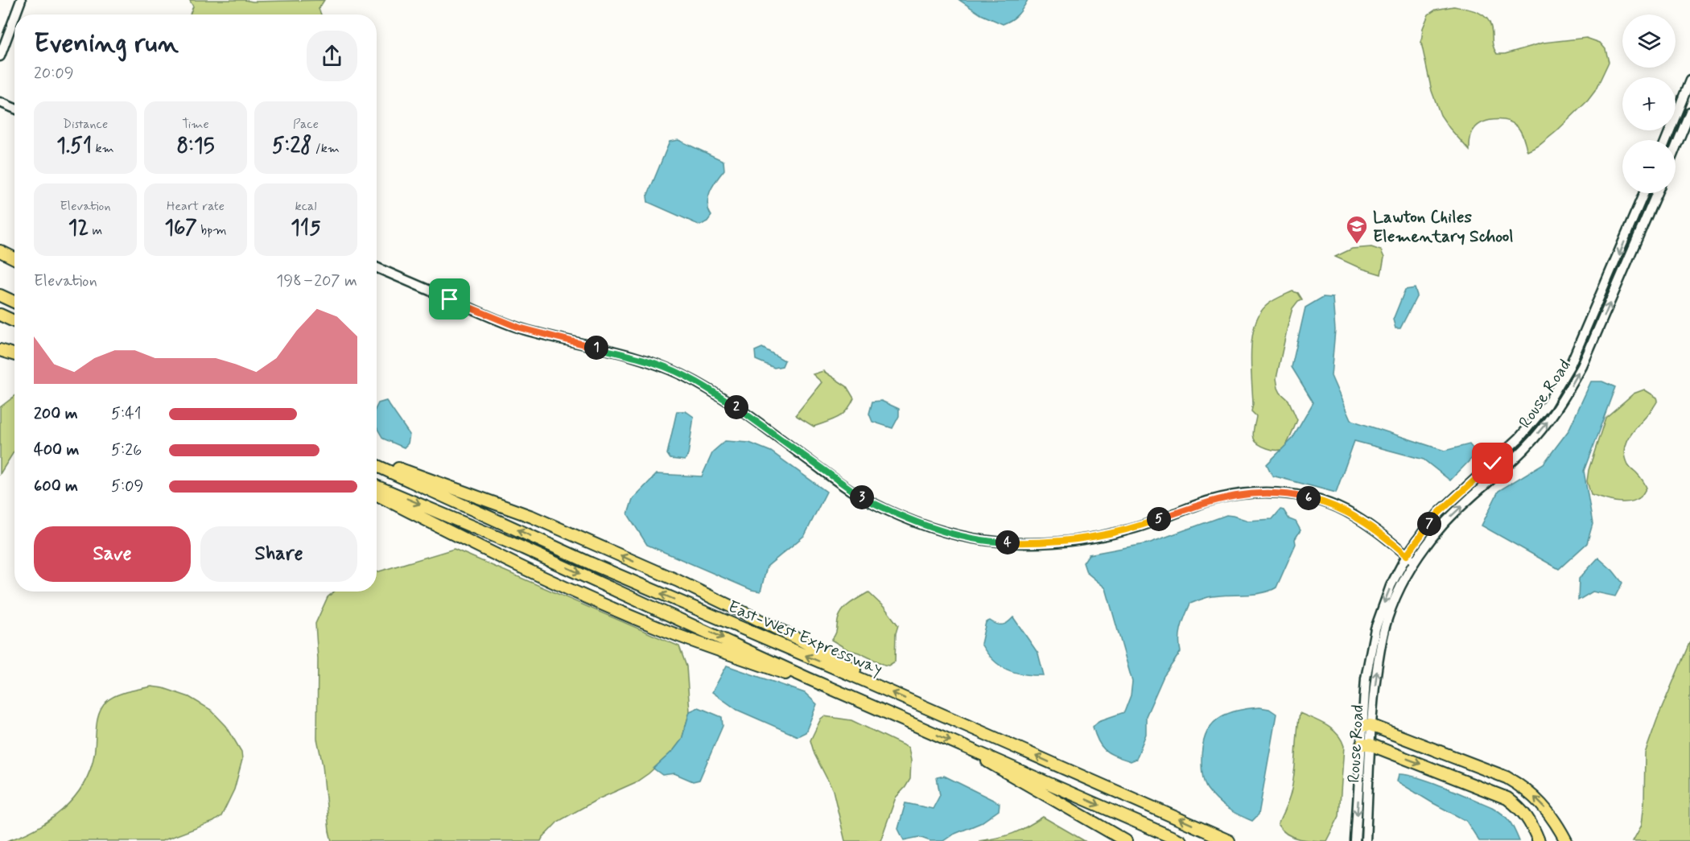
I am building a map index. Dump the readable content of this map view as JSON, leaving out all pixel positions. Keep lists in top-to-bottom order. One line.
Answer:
{"streets":{"highway":["East-West Expressway"],"street":["Rouse Road"]},"places":{"school or university":["Lawton Chiles Elementary School"]},"page":{"map_buttons":["+","−"],"heading":["Evening run","20:09"],"stats":[["Distance","1.51 km"],["Time","8:15"],["Pace","5:28 /km"],["Elevation","12 m"],["Heart rate","167 bpm"],["kcal","115"]],"chart":["Elevation","198–207 m"],"pins":["1","2","3","6","5","7","4"],"list":[{"name":"200 m","note":"5:41"},{"name":"400 m","note":"5:26"},{"name":"600 m","note":"5:09"}],"buttons":["Save","Share"]}}
